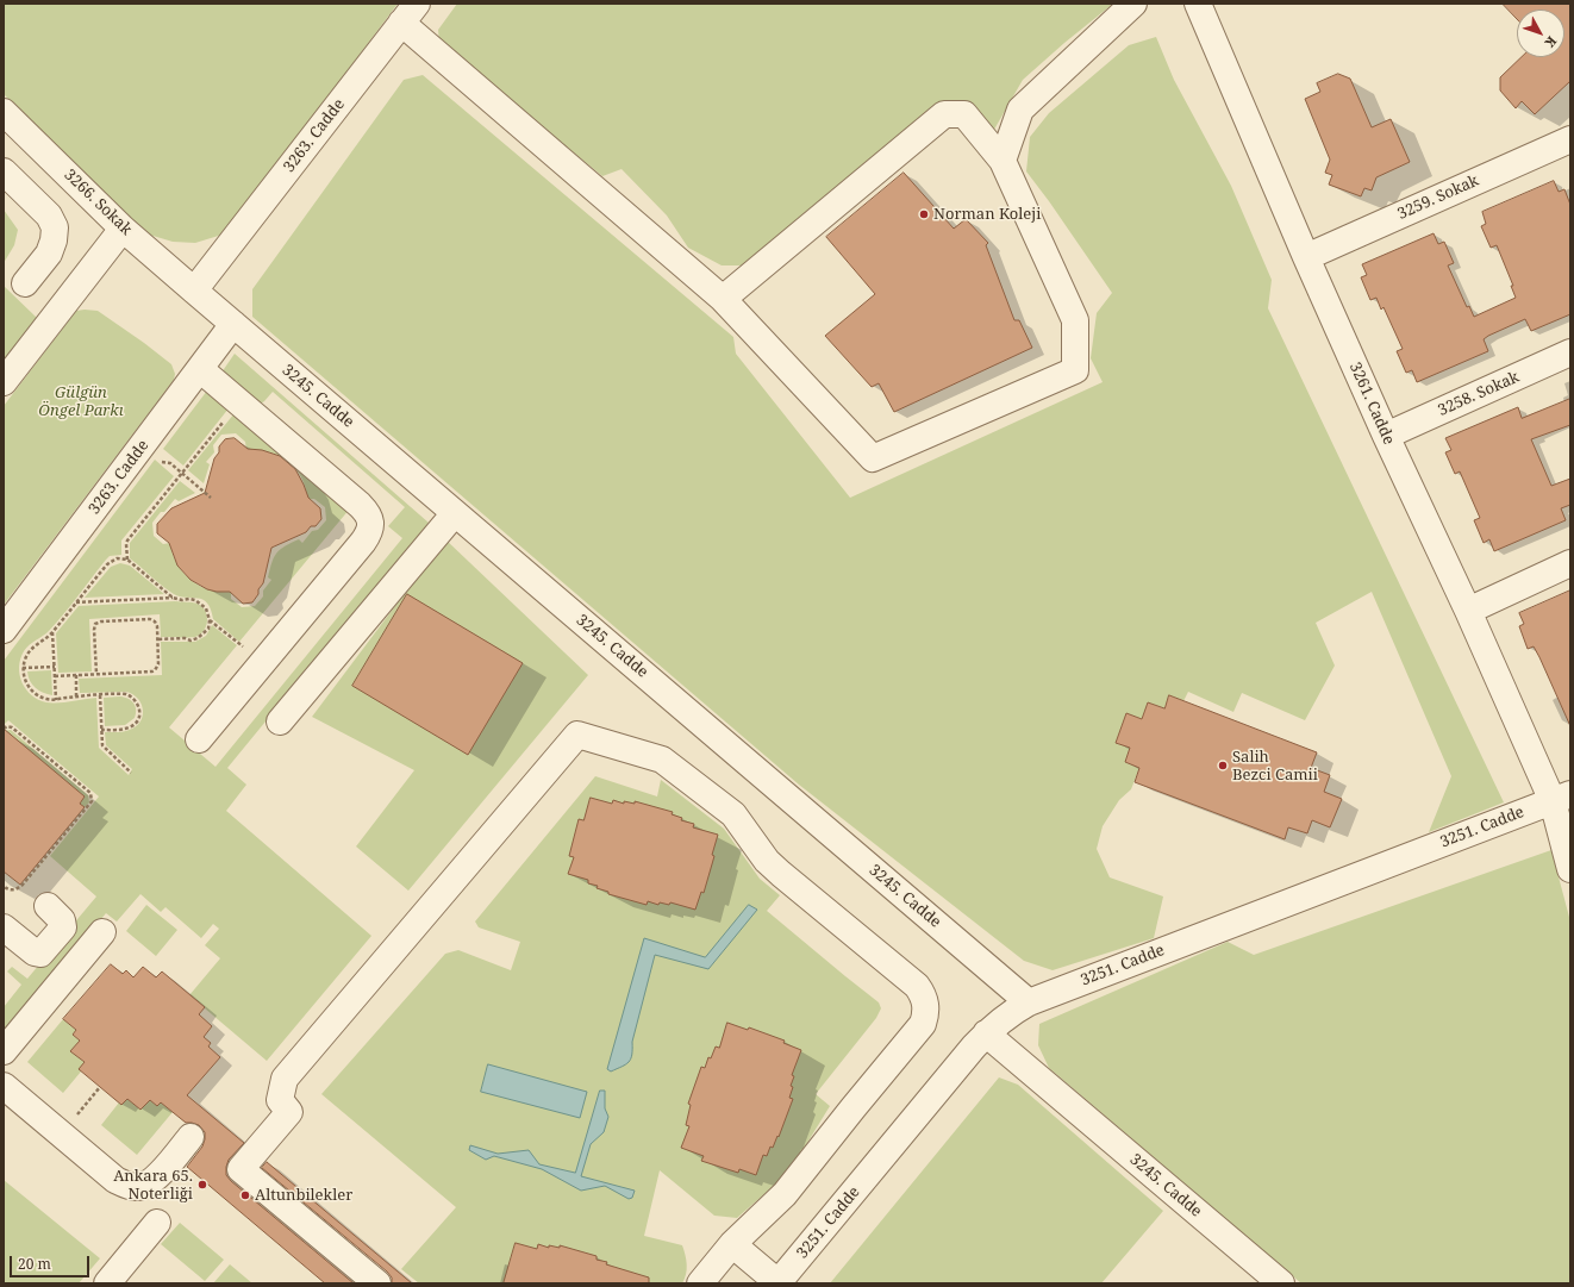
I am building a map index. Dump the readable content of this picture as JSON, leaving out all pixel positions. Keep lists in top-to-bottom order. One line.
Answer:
{"streets":{"street":["3263. Cadde","3259. Sokak","3266. Sokak","3258. Sokak","3245. Cadde","3261. Cadde","3251. Cadde"]},"crossings":[["3263. Cadde","3266. Sokak"],["3263. Cadde","3245. Cadde"],["3259. Sokak","3261. Cadde"],["3266. Sokak","3245. Cadde"],["3258. Sokak","3261. Cadde"],["3245. Cadde","3251. Cadde"],["3261. Cadde","3251. Cadde"]],"parks":["Gülgün Öngel Parkı"],"places":["Norman Koleji","Salih Bezci Camii","Ankara 65. Noterliği","Altunbilekler"],"scale_bar":"20 m","north":"bottom right"}
